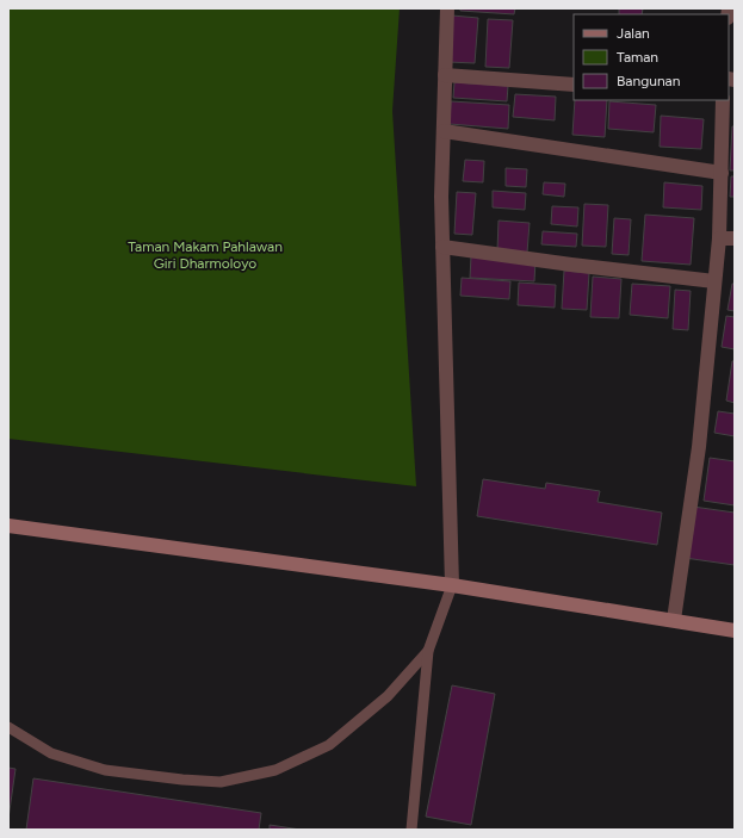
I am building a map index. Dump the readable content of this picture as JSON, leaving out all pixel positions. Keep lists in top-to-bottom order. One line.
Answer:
{"parks":["Taman Makam Pahlawan Giri Dharmoloyo"],"legend":["Jalan","Taman","Bangunan"]}
